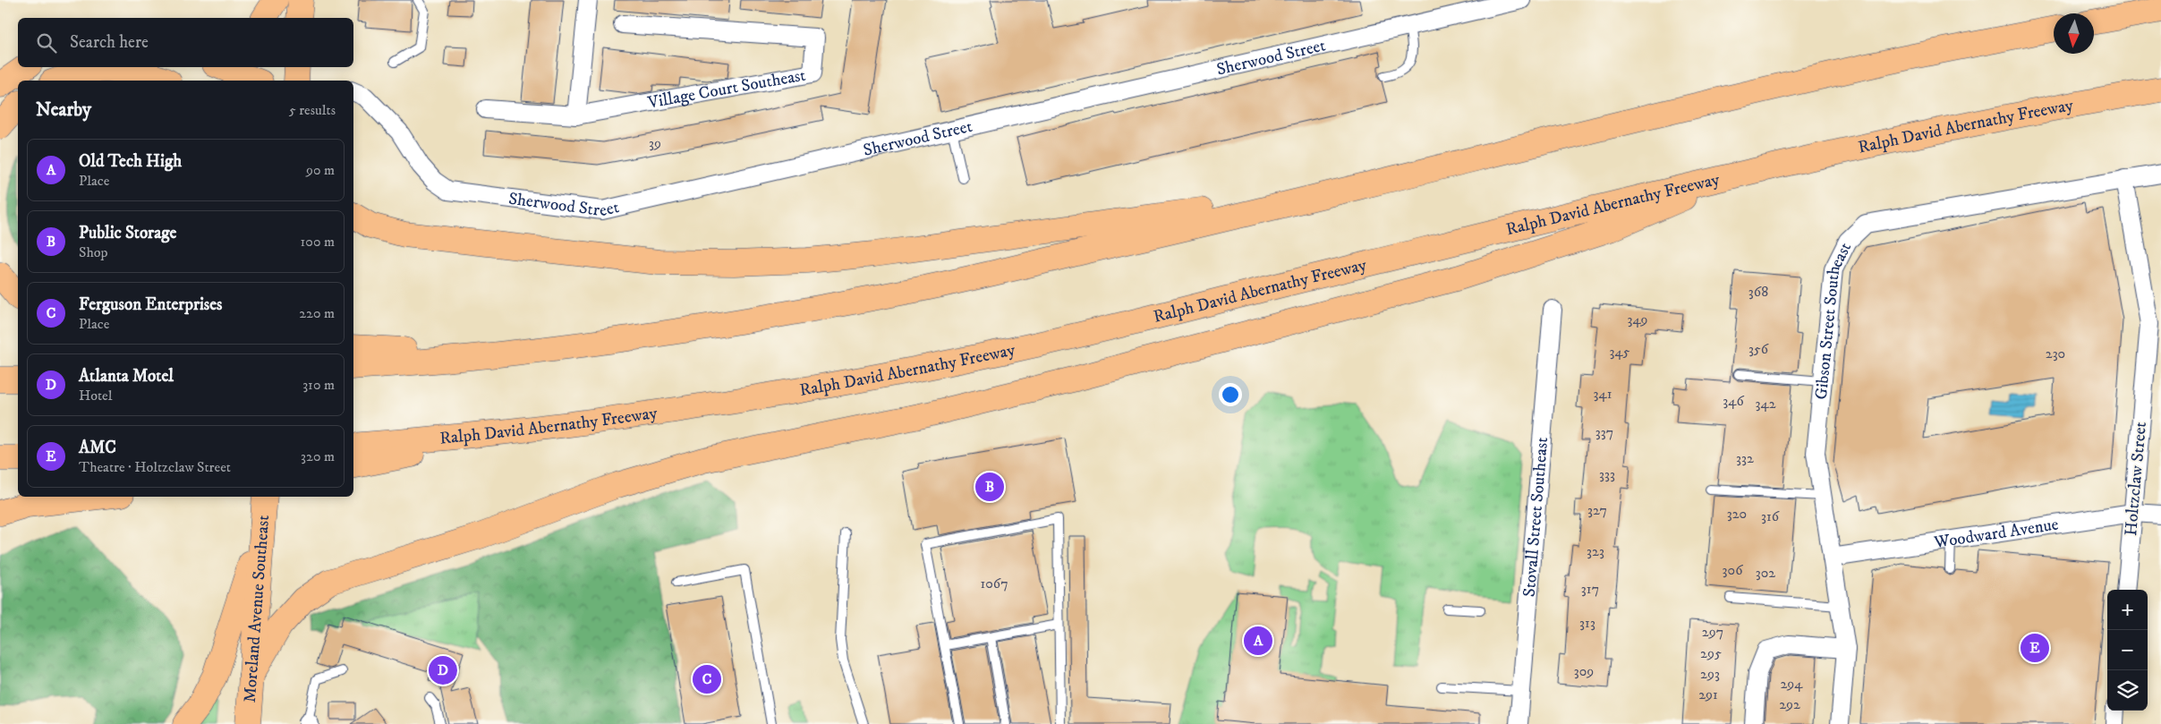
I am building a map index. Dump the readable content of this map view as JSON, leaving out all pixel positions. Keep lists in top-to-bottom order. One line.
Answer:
{"streets":{"highway":["Ralph David Abernathy Freeway","Moreland Avenue Southeast"],"street":["Sherwood Street","Village Court Southeast","Gibson Street Southeast","Holtzclaw Street","Stovall Street Southeast","Woodward Avenue"]},"crossings":[["Gibson Street Southeast","Holtzclaw Street"],["Gibson Street Southeast","Woodward Avenue"],["Holtzclaw Street","Woodward Avenue"]],"house_numbers":["39","368","349","356","345","230","341","346","342","337","332","333","327","320","316","323","306","302","1067","317","313","297","295","309","293","294","291","292"],"north":"bottom","page":{"search":"Search here","heading":["Nearby","5 results"],"list":[{"mark":"A","name":"Old Tech High","note":"Place","value":"90 m"},{"mark":"B","name":"Public Storage","note":"Shop","value":"100 m"},{"mark":"C","name":"Ferguson Enterprises","note":"Place","value":"220 m"},{"mark":"D","name":"Atlanta Motel","note":"Hotel","value":"310 m"},{"mark":"E","name":"AMC","note":"Theatre · Holtzclaw Street","value":"320 m"}],"pins":["B","A","E","D","C"],"map_buttons":["+","−"]}}
